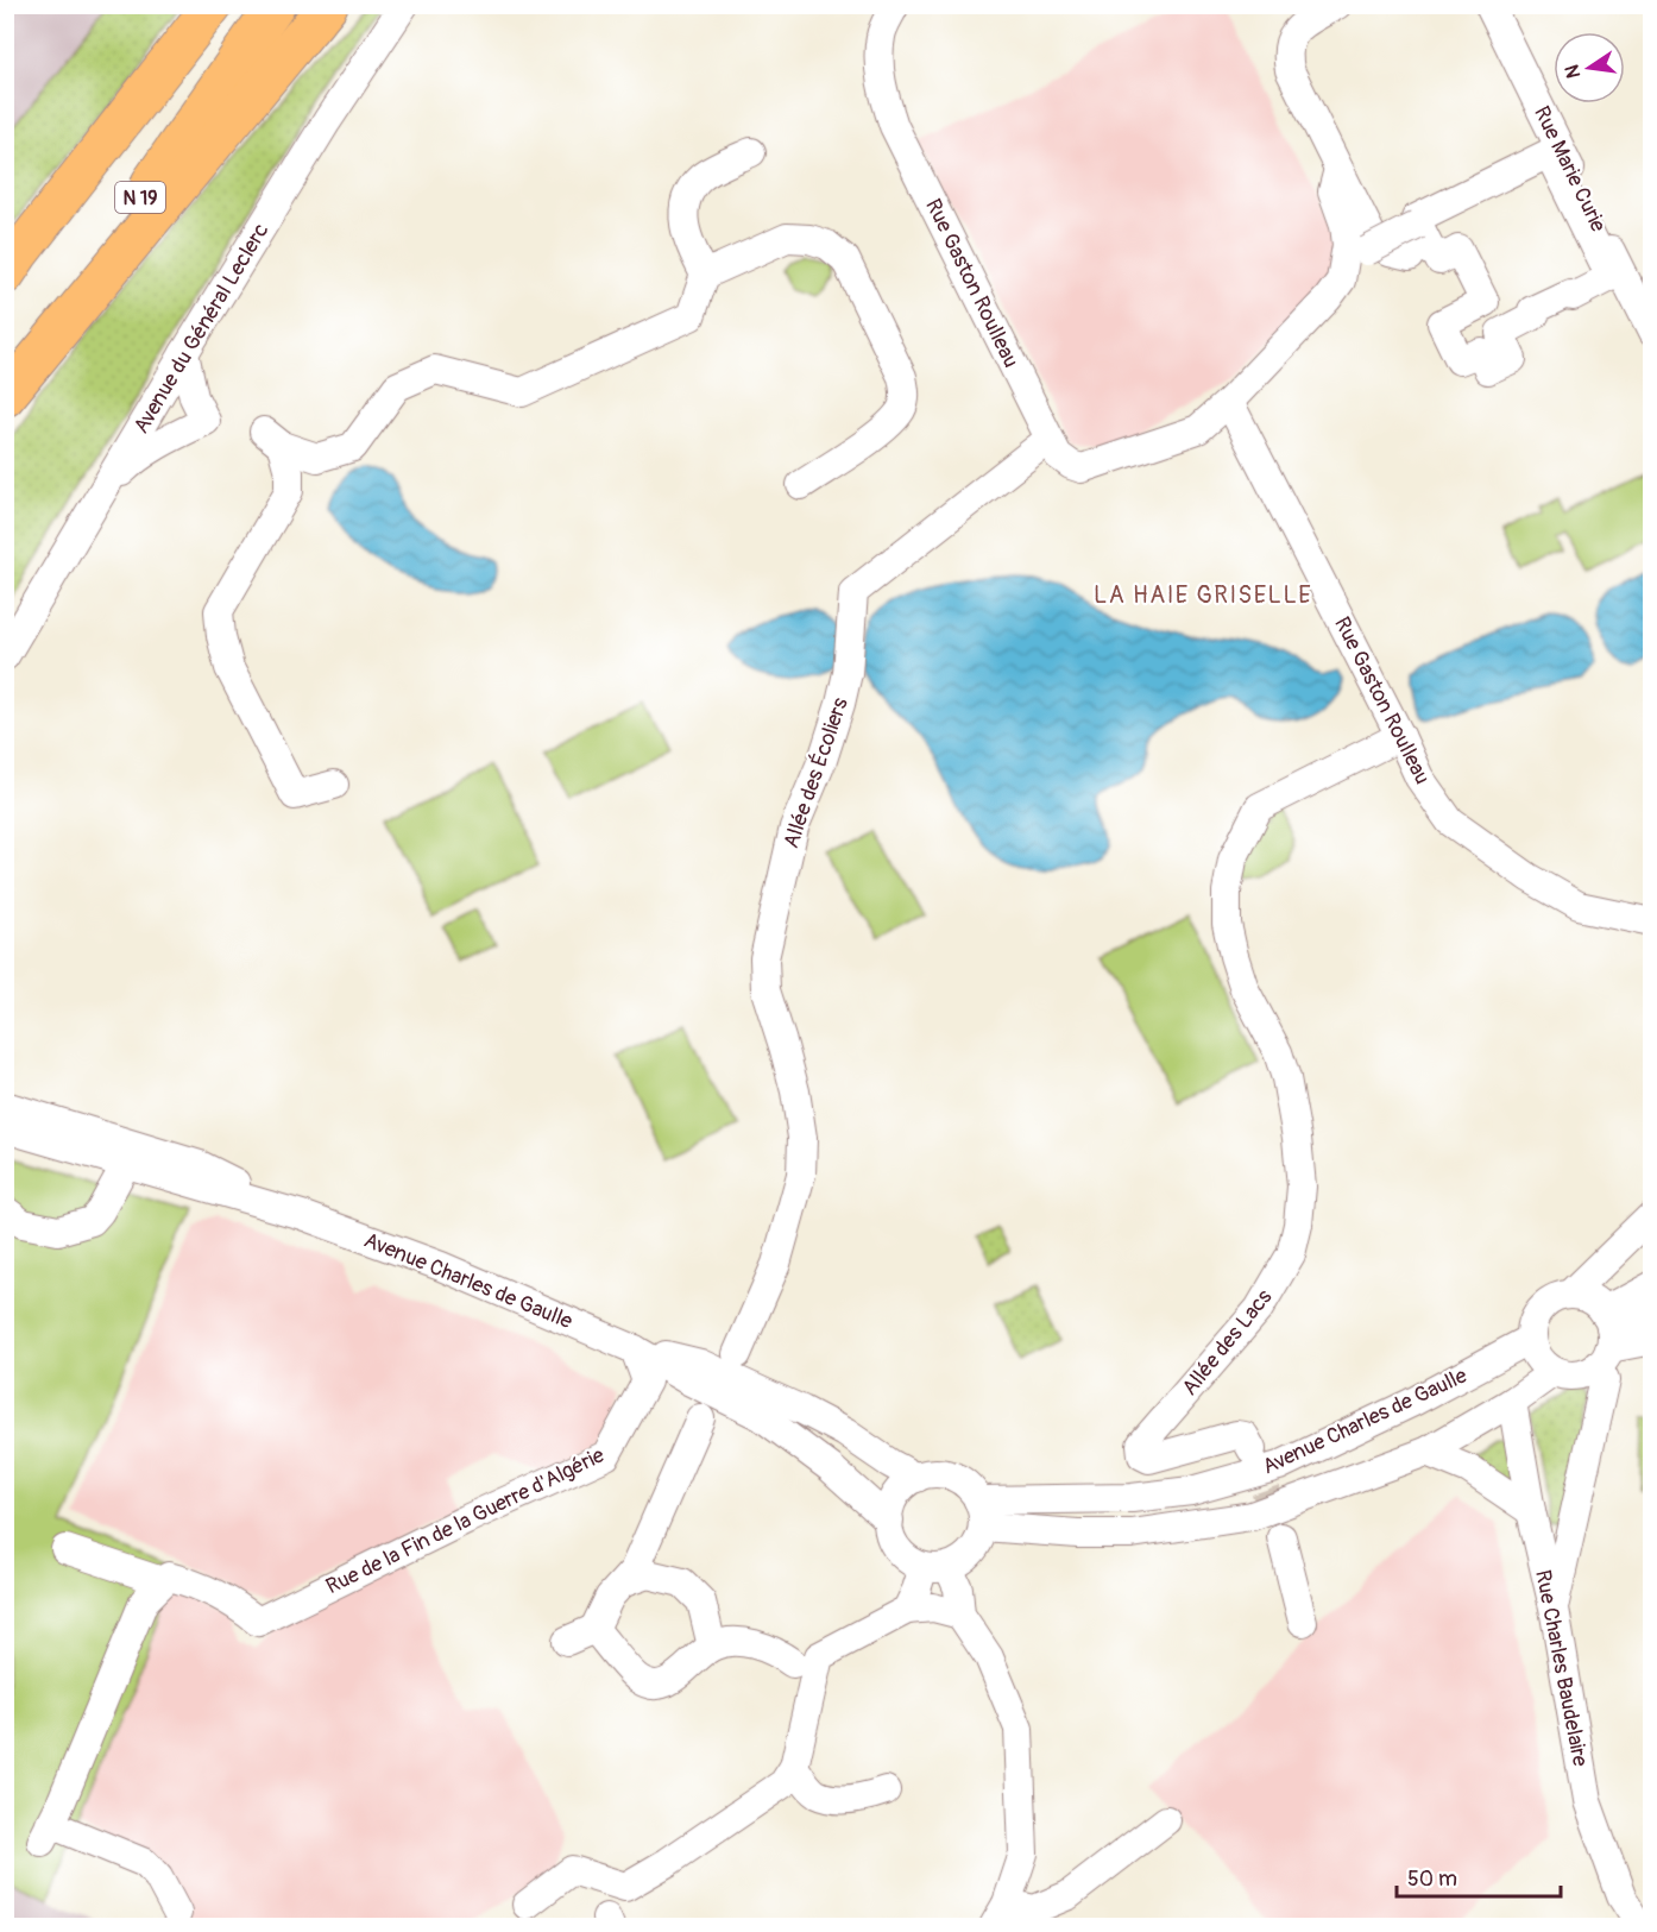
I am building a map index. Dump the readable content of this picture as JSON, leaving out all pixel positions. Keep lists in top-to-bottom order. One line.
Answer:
{"streets":{"highway":["N 19"],"street":["Rue Marie Curie","Rue Gaston Roulleau","Avenue du Général Leclerc","Allée des Écoliers","Avenue Charles de Gaulle","Allée des Lacs","Rue de la Fin de la Guerre d'Algérie","Rue Charles Baudelaire"]},"crossings":[["Rue Gaston Roulleau","Allée des Écoliers"],["Rue Gaston Roulleau","Allée des Lacs"],["Avenue Charles de Gaulle","Rue de la Fin de la Guerre d'Algérie"],["Avenue Charles de Gaulle","Rue Charles Baudelaire"]],"districts":["LA HAIE GRISELLE"],"scale_bar":"50 m","north":"left"}
